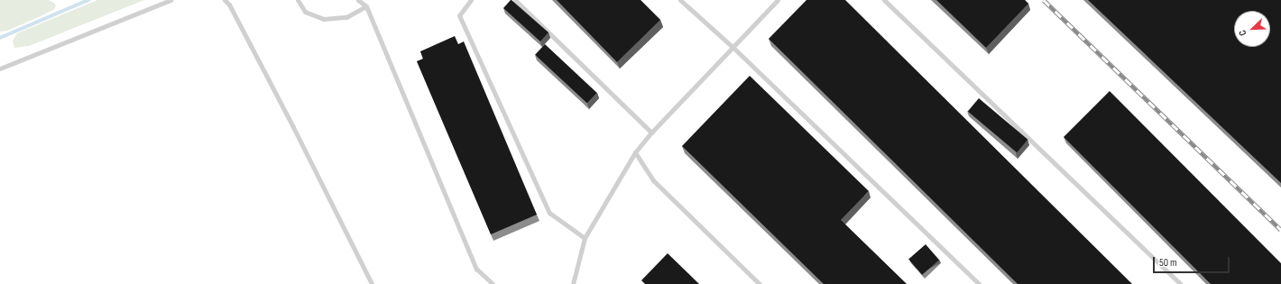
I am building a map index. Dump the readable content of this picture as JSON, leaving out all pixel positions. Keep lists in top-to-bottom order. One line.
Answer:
{"scale_bar":"50 m","north":"bottom left"}
